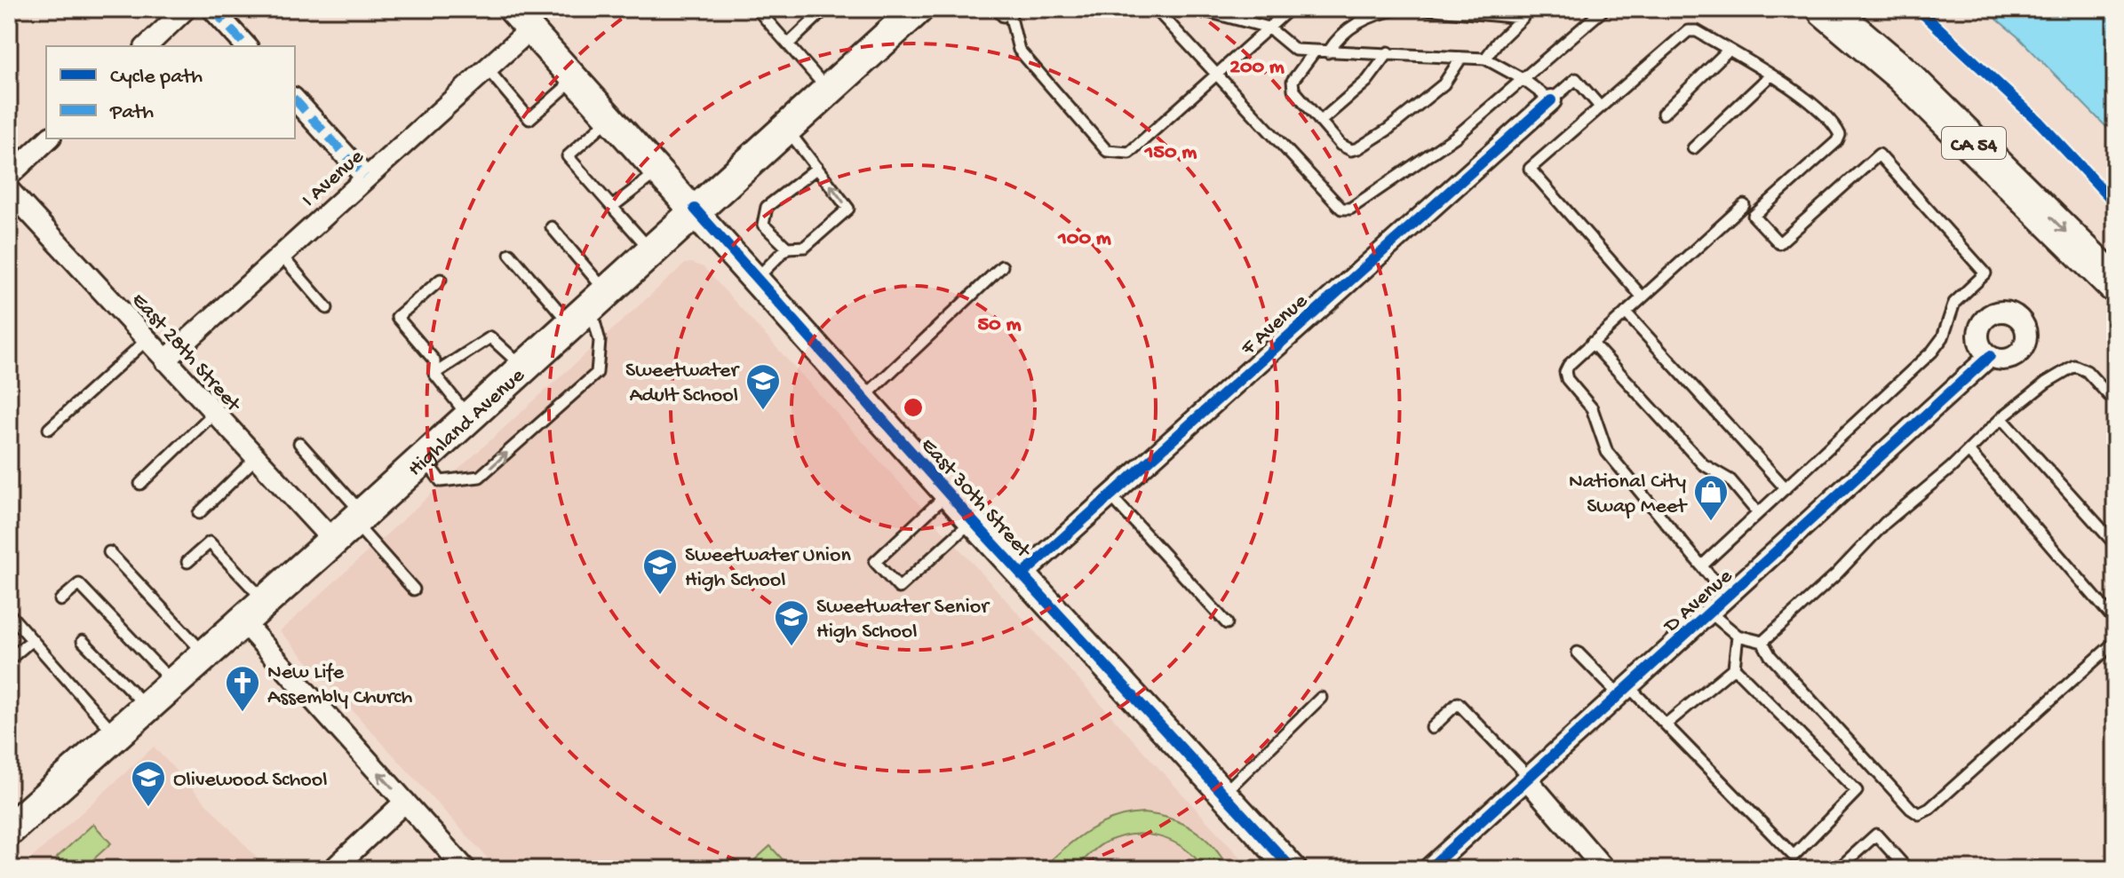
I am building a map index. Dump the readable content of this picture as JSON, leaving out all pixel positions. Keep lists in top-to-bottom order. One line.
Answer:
{"streets":{"highway":["CA 54"],"main road":["Highland Avenue","East 30th Street"],"street":["I Avenue","F Avenue","East 28th Street","D Avenue"]},"crossings":[["I Avenue","East 28th Street"],["I Avenue","East 30th Street"],["F Avenue","East 30th Street"],["East 28th Street","Highland Avenue"],["Highland Avenue","East 30th Street"]],"places":{"school or university":["Sweetwater Adult School","Sweetwater Union High School","Sweetwater Senior High School","Olivewood School"],"shop":["National City Swap Meet"],"church":["New Life Assembly Church"]},"legend":["Cycle path","Path"],"rings":["200 m","150 m","100 m","50 m"]}
